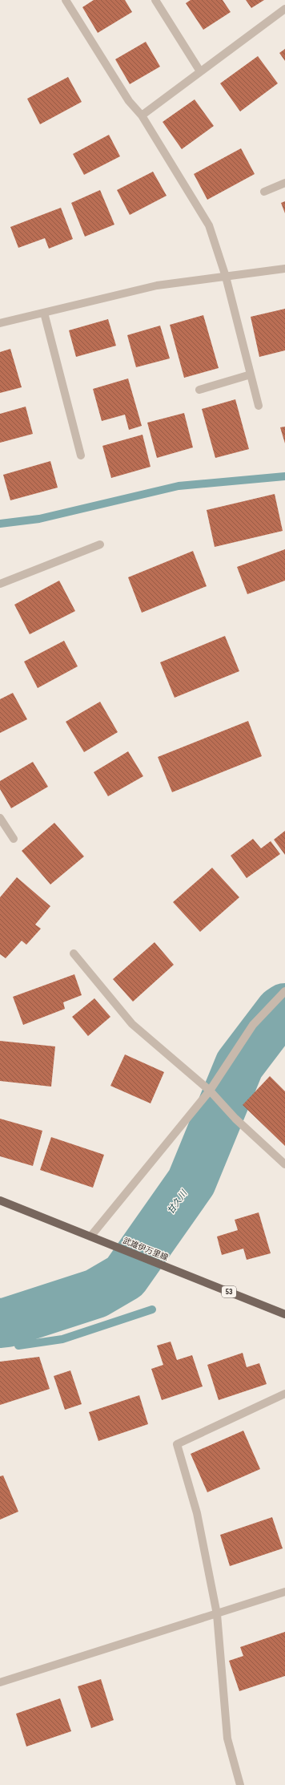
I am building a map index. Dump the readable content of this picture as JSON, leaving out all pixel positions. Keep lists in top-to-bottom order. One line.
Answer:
{"streets":{"main road":["武雄伊万里線","53"]},"water":["甘久川"]}
